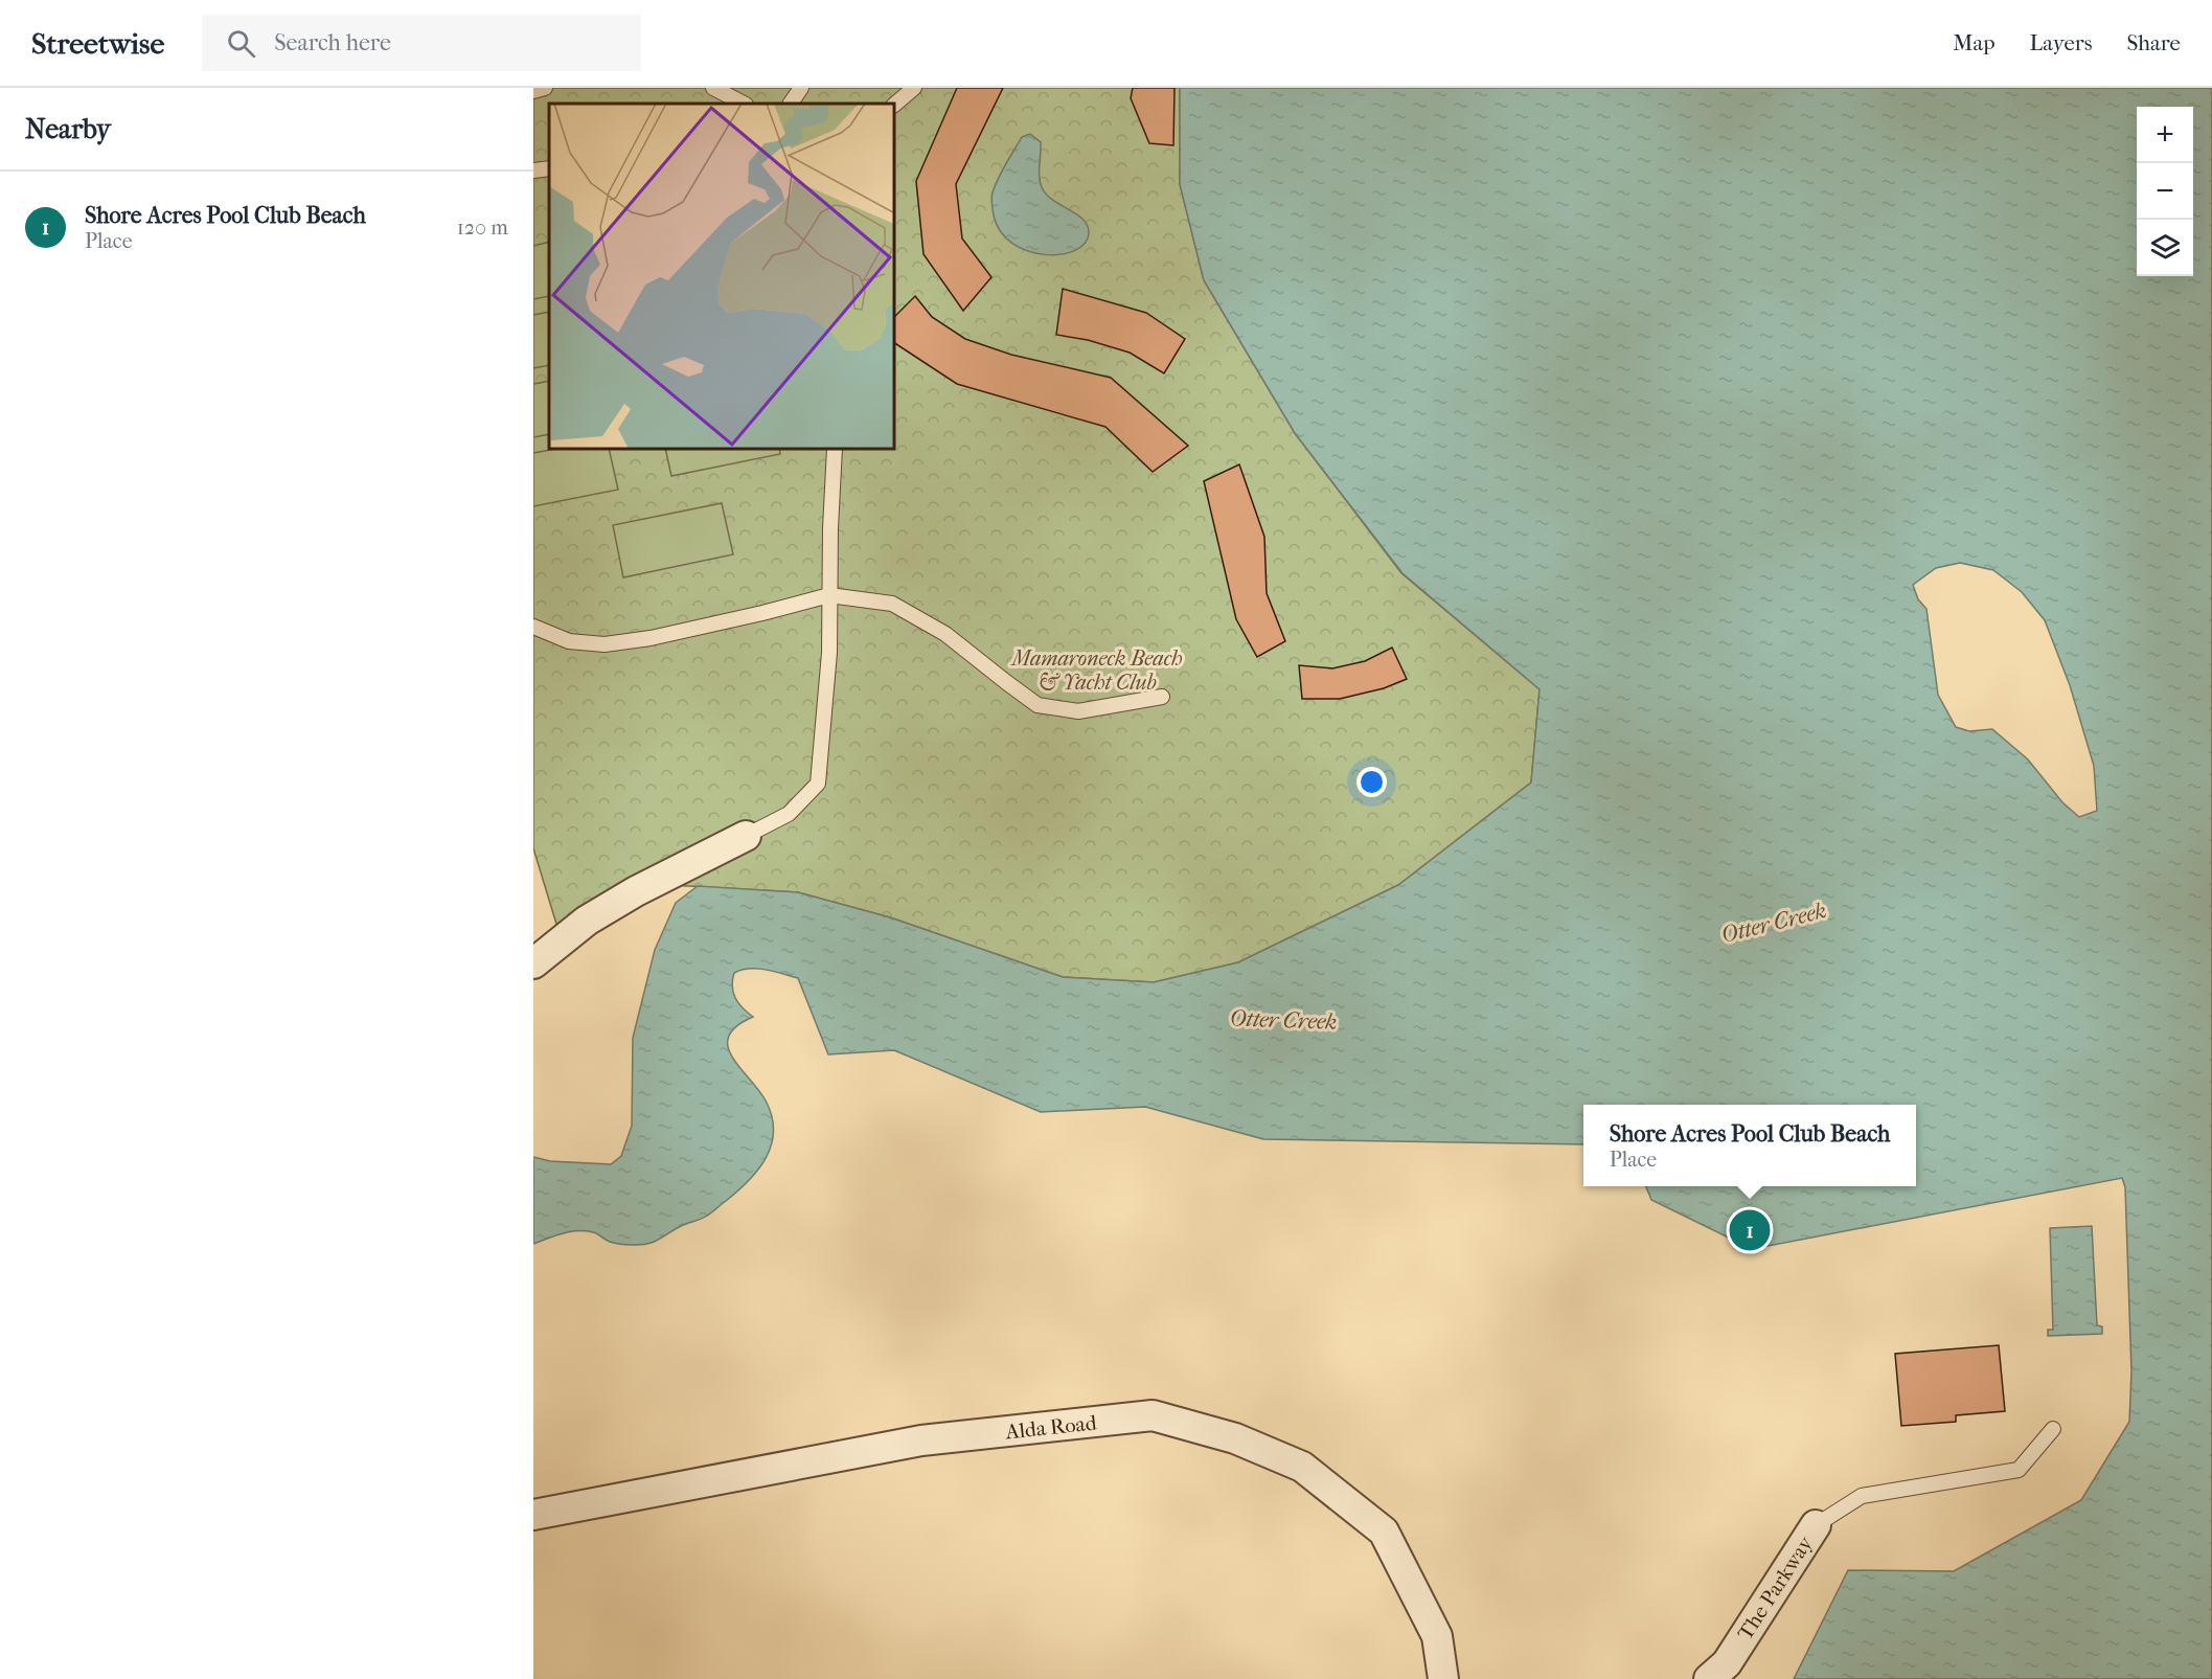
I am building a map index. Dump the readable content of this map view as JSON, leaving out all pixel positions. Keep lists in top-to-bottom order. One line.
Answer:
{"streets":{"street":["Alda Road","The Parkway"]},"water":["Otter Creek"],"parks":["Mamaroneck Beach & Yacht Club"],"page":{"header":"Streetwise","search":"Search here","nav":["Map","Layers","Share"],"heading":"Nearby","map_buttons":["+","−"],"list":[{"mark":"1","name":"Shore Acres Pool Club Beach","note":"Place","value":"120 m"}],"popup":["Shore Acres Pool Club Beach","Place"],"pins":"1"}}
